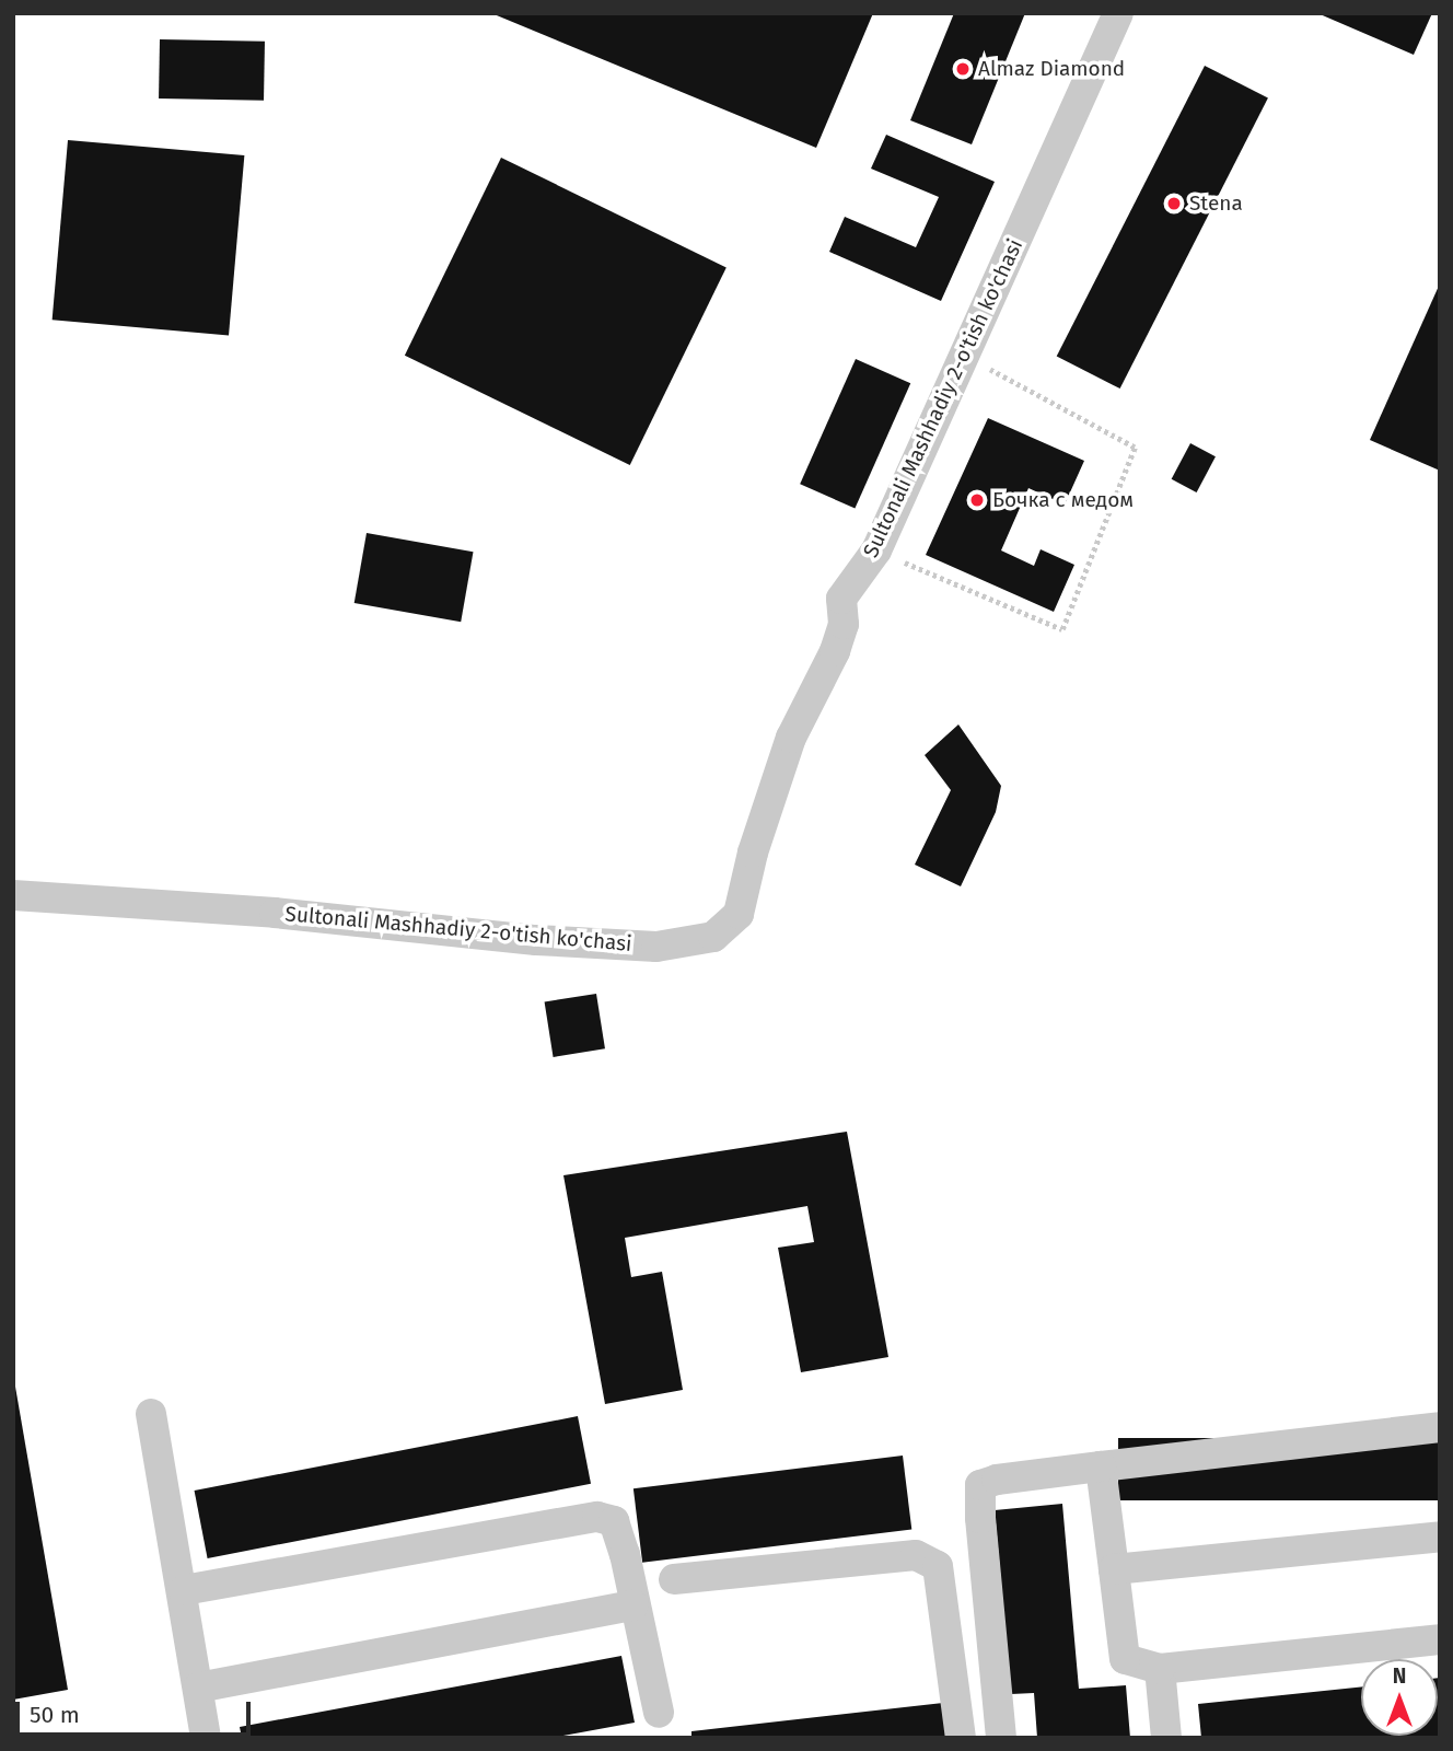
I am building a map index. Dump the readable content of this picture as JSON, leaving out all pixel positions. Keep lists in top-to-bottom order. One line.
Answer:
{"streets":{"lane":["Sultonali Mashhadiy 2-o'tish ko'chasi"]},"places":["Almaz Diamond","Stena","Бочка с медом"],"scale_bar":"50 m","north":"top"}
